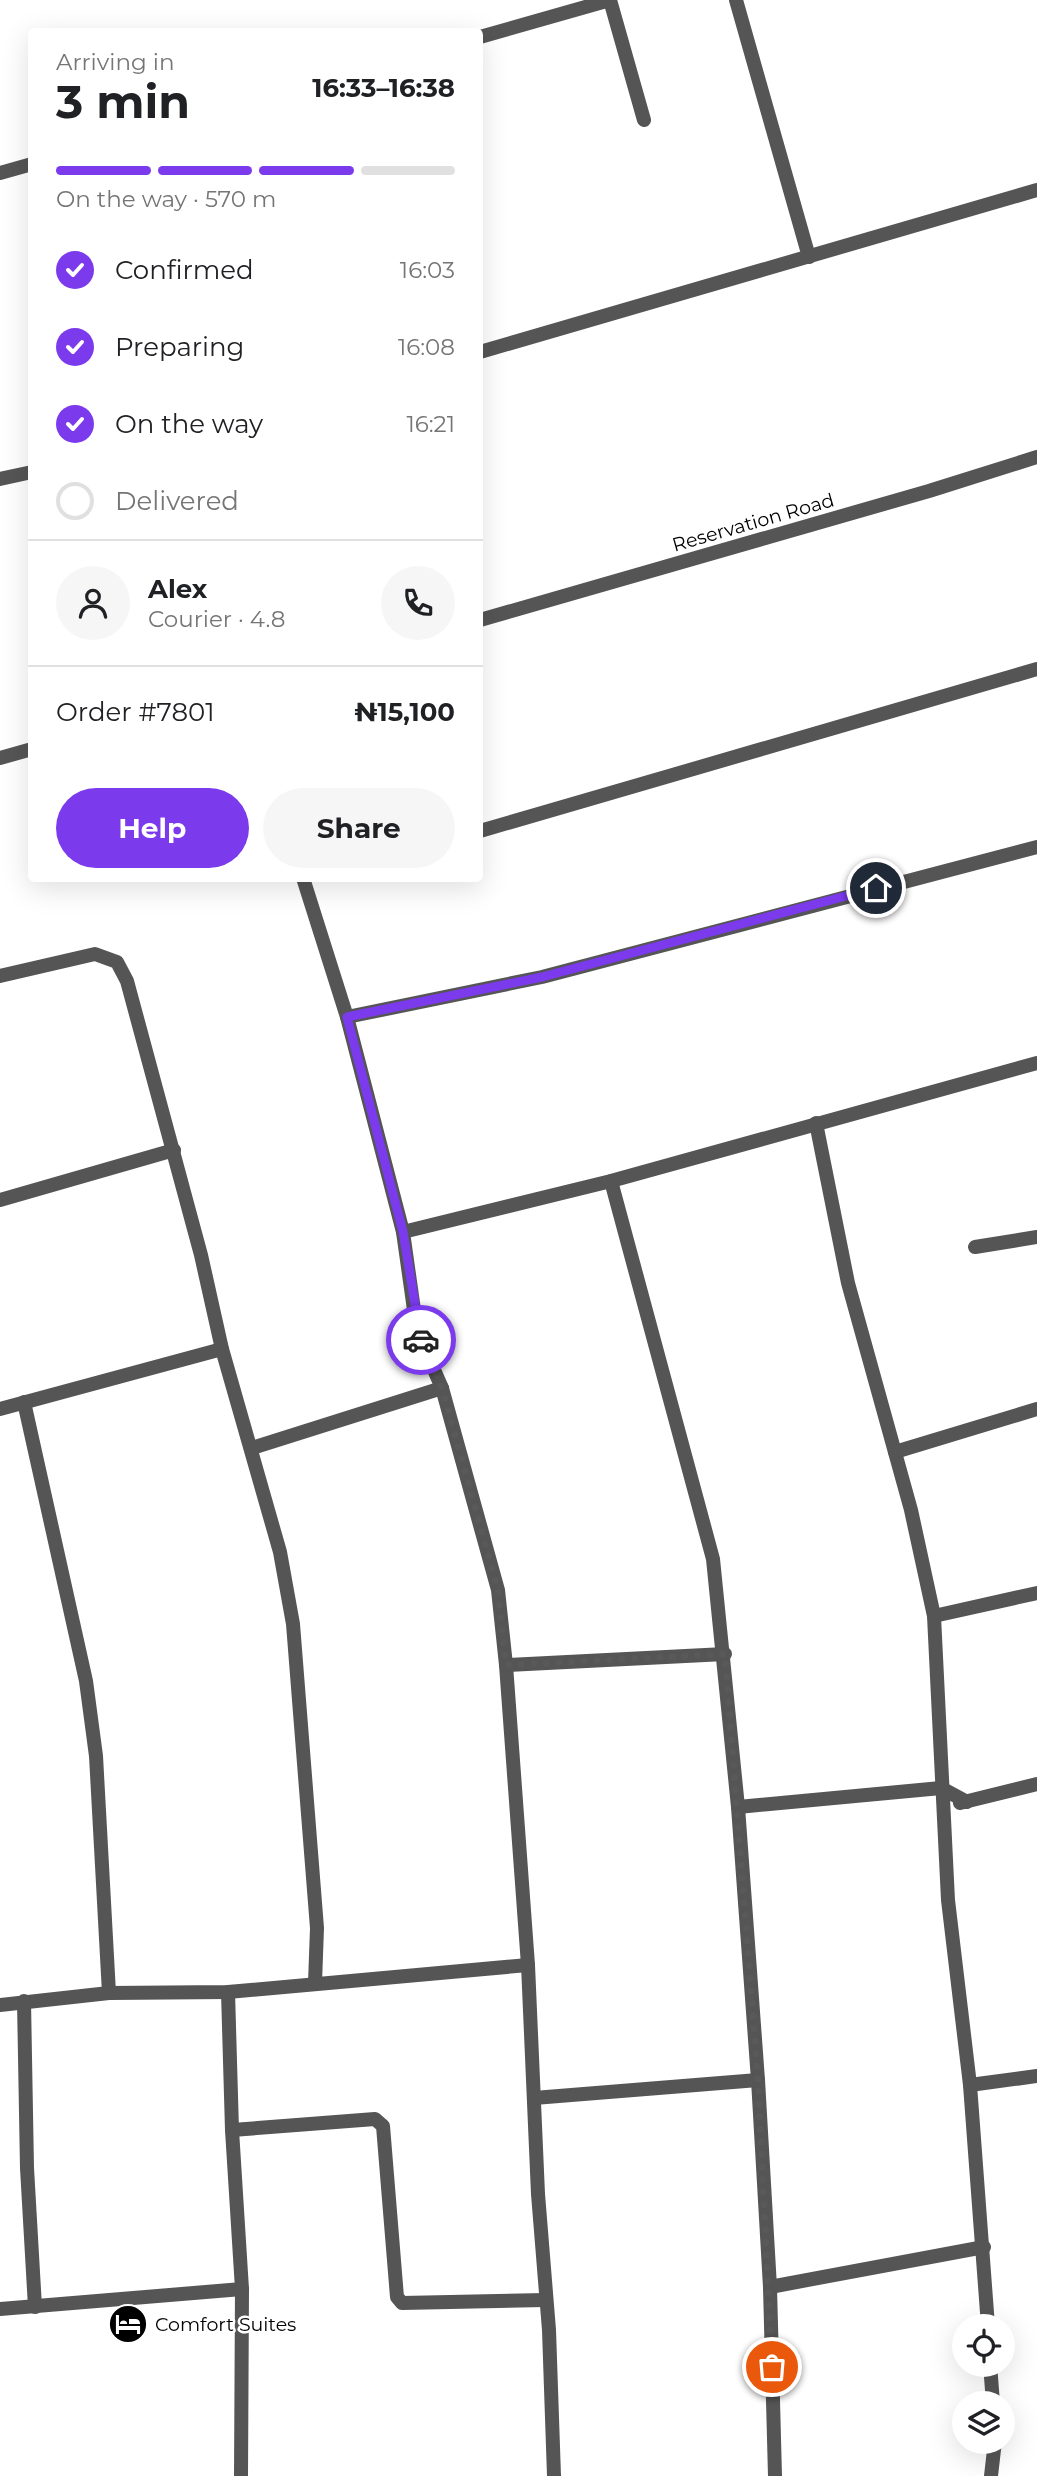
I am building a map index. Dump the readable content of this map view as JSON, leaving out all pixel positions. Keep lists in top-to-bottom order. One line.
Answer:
{"streets":{"street":["Reservation Road"]},"places":{"hotel":["Comfort Suites"]},"page":{"heading":["3 min","Arriving in","16:33–16:38"],"panel":["Alex","Courier · 4.8","Order #7801","₦15,100"],"bar":"On the way · 570 m","list":[["Confirmed","16:03"],["Preparing","16:08"],["On the way","16:21"],"Delivered"],"buttons":["Help","Share"]}}
